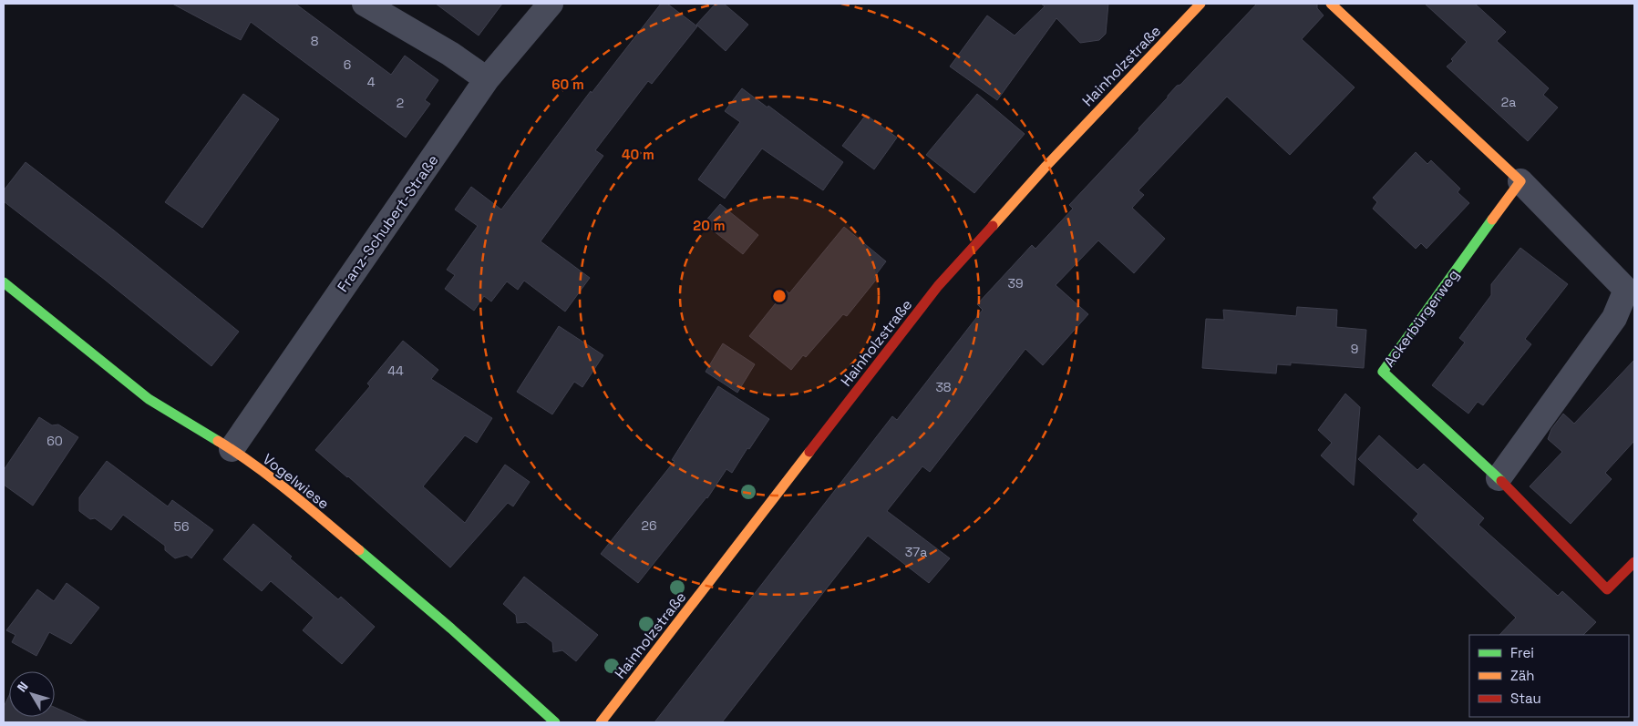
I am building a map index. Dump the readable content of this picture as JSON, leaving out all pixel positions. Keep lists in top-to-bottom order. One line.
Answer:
{"streets":{"street":["Hainholzstraße","Franz-Schubert-Straße","Ackerbürgerweg","Vogelwiese"]},"crossings":[["Franz-Schubert-Straße","Vogelwiese"]],"house_numbers":["8","6","4","2a","2","39","9","44","38","60","26","56","37a"],"legend":["Frei","Zäh","Stau"],"north":"top left","rings":["60 m","40 m","20 m"]}
